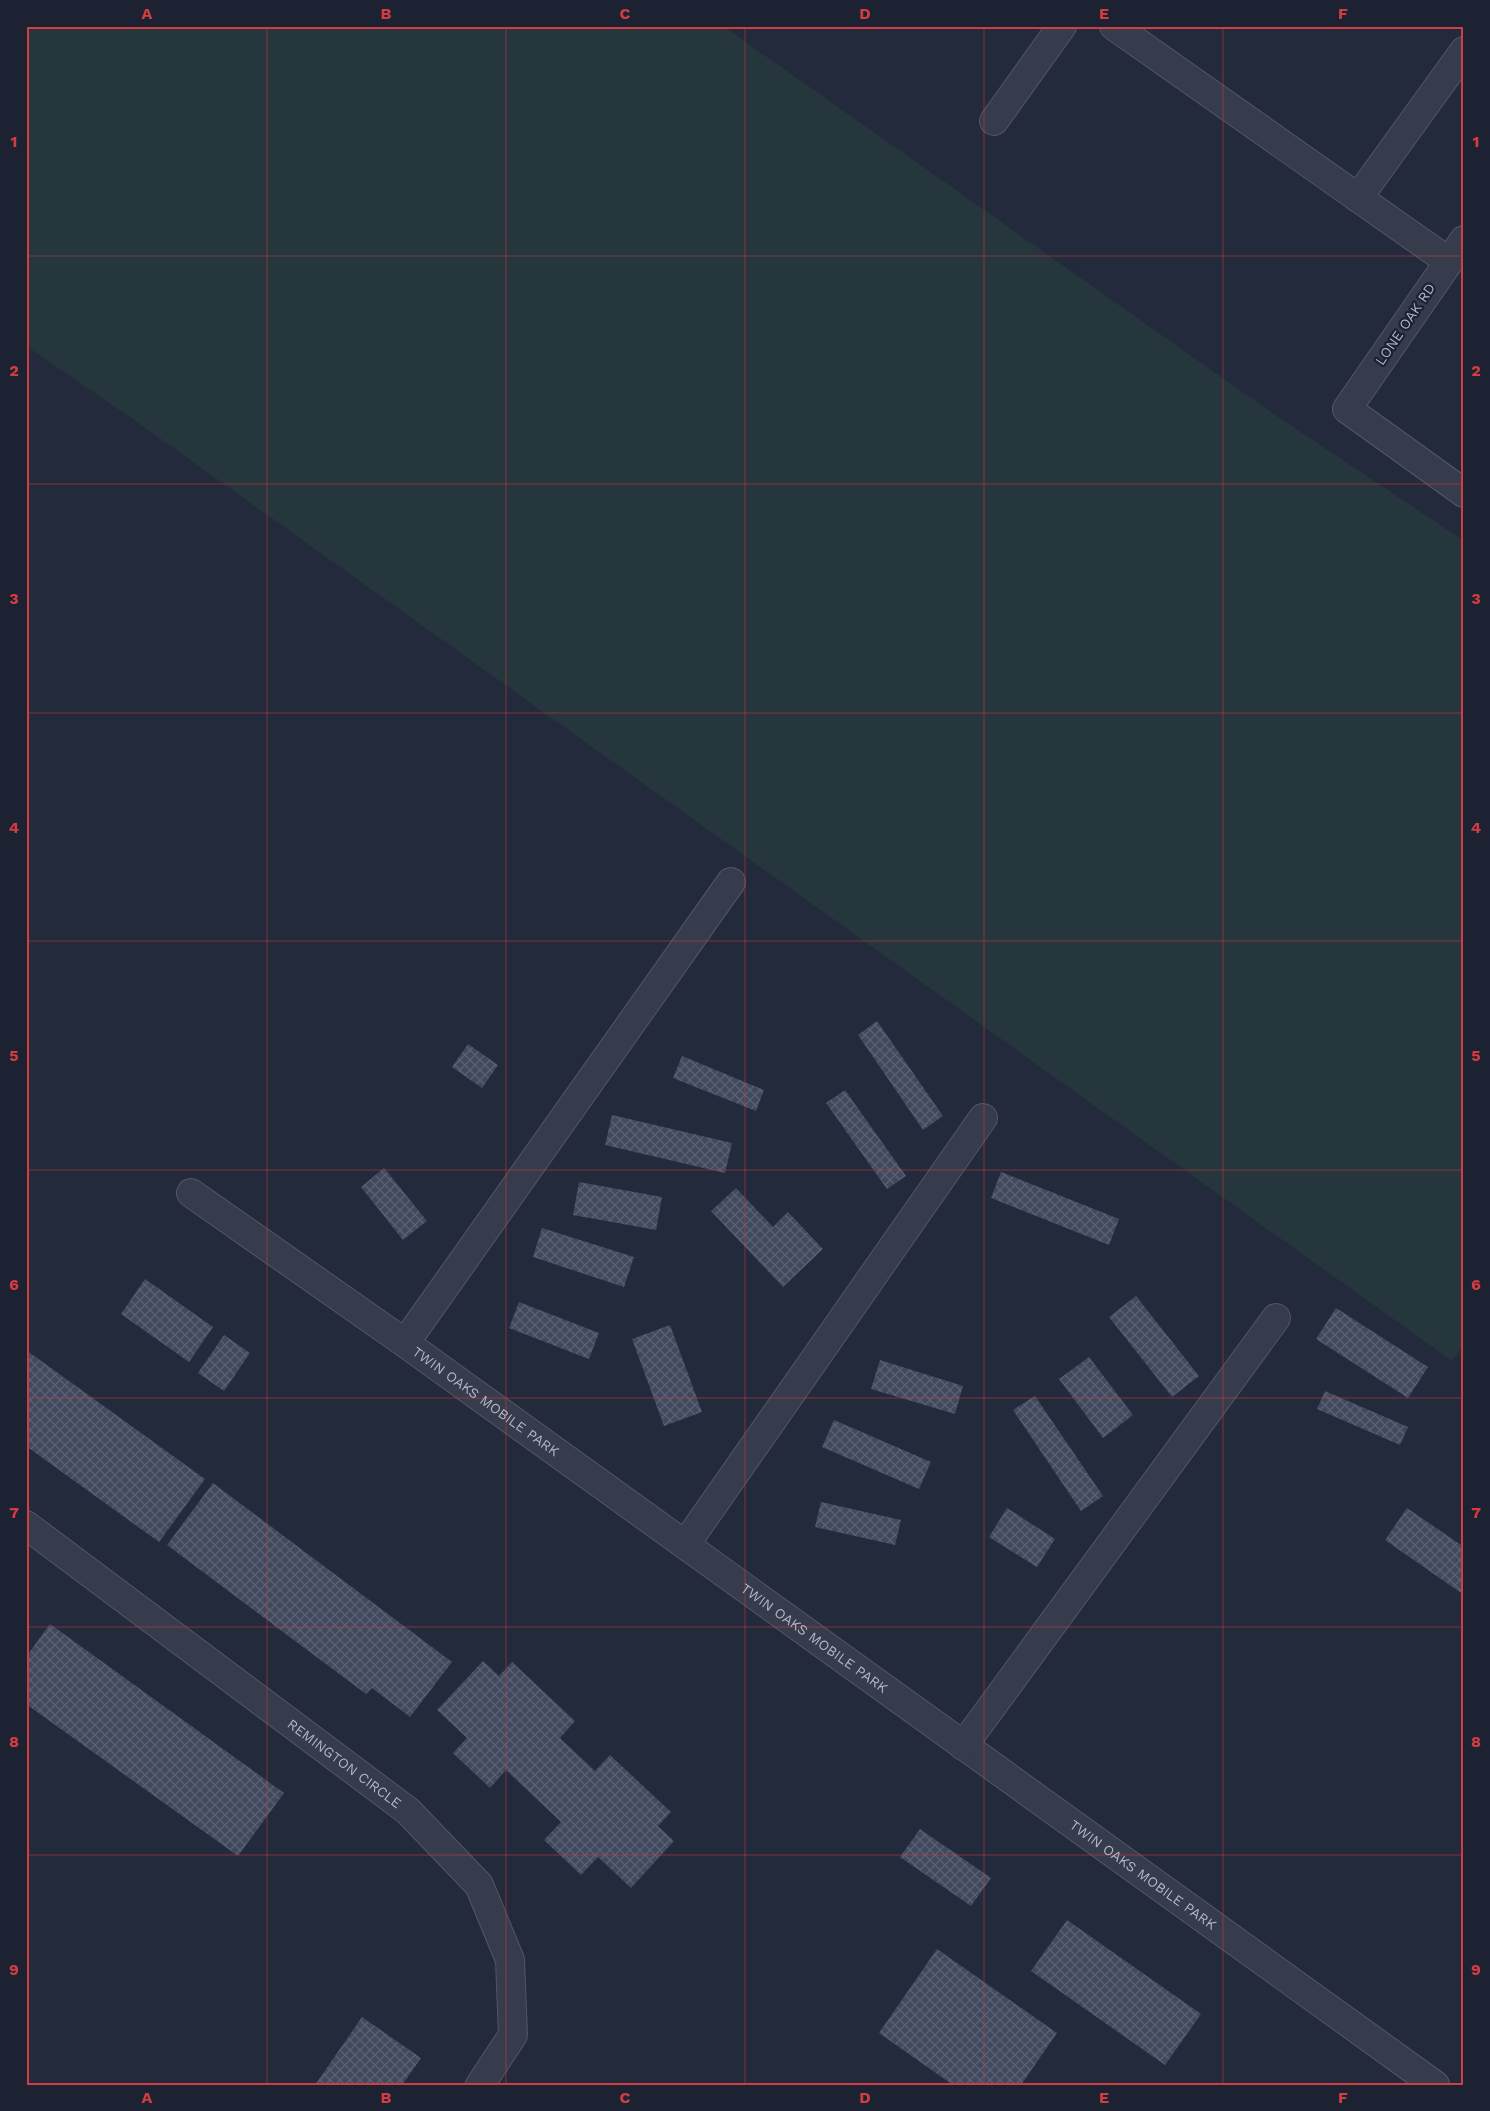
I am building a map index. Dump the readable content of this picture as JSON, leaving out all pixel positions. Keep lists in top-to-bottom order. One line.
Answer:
{"streets":{"street":["LONE OAK RD","TWIN OAKS MOBILE PARK","REMINGTON CIRCLE"]},"grid":{"columns":["A","B","C","D","E","F"],"rows":["1","2","3","4","5","6","7","8","9"]}}
